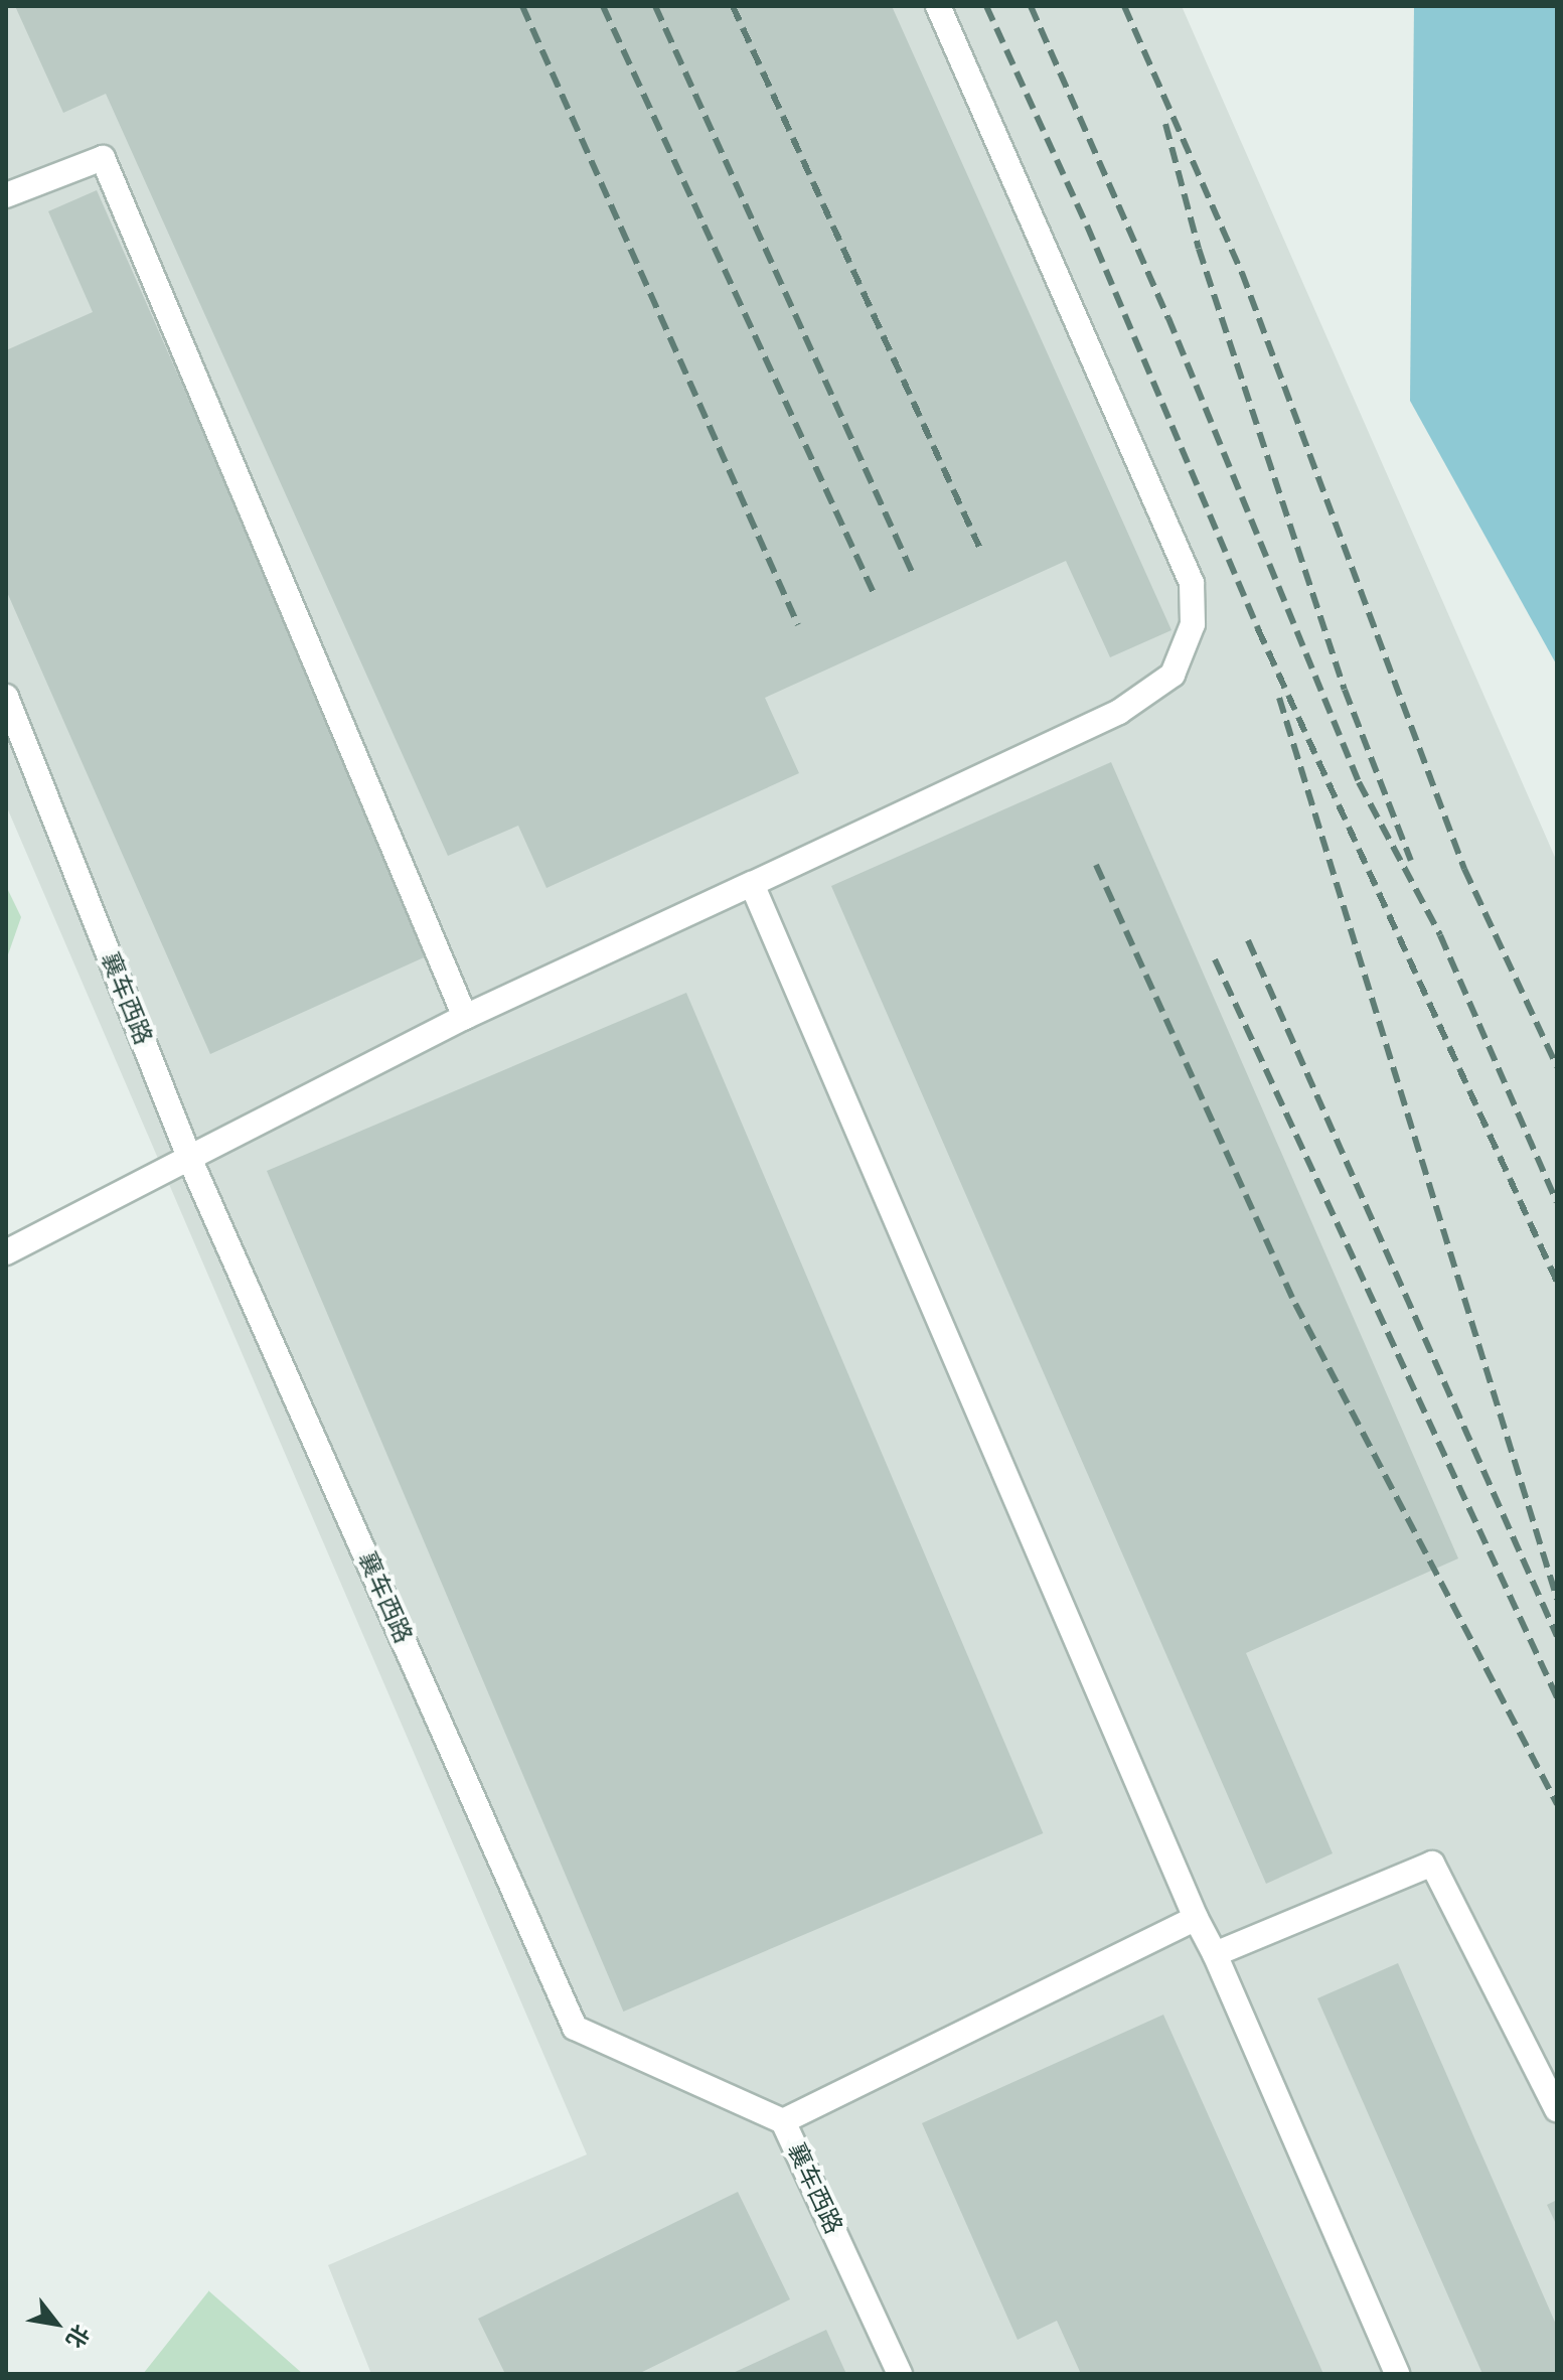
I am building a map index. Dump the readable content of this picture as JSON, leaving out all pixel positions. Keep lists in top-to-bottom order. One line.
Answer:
{"streets":{"street":["襄车西路"]},"north":"bottom right"}
